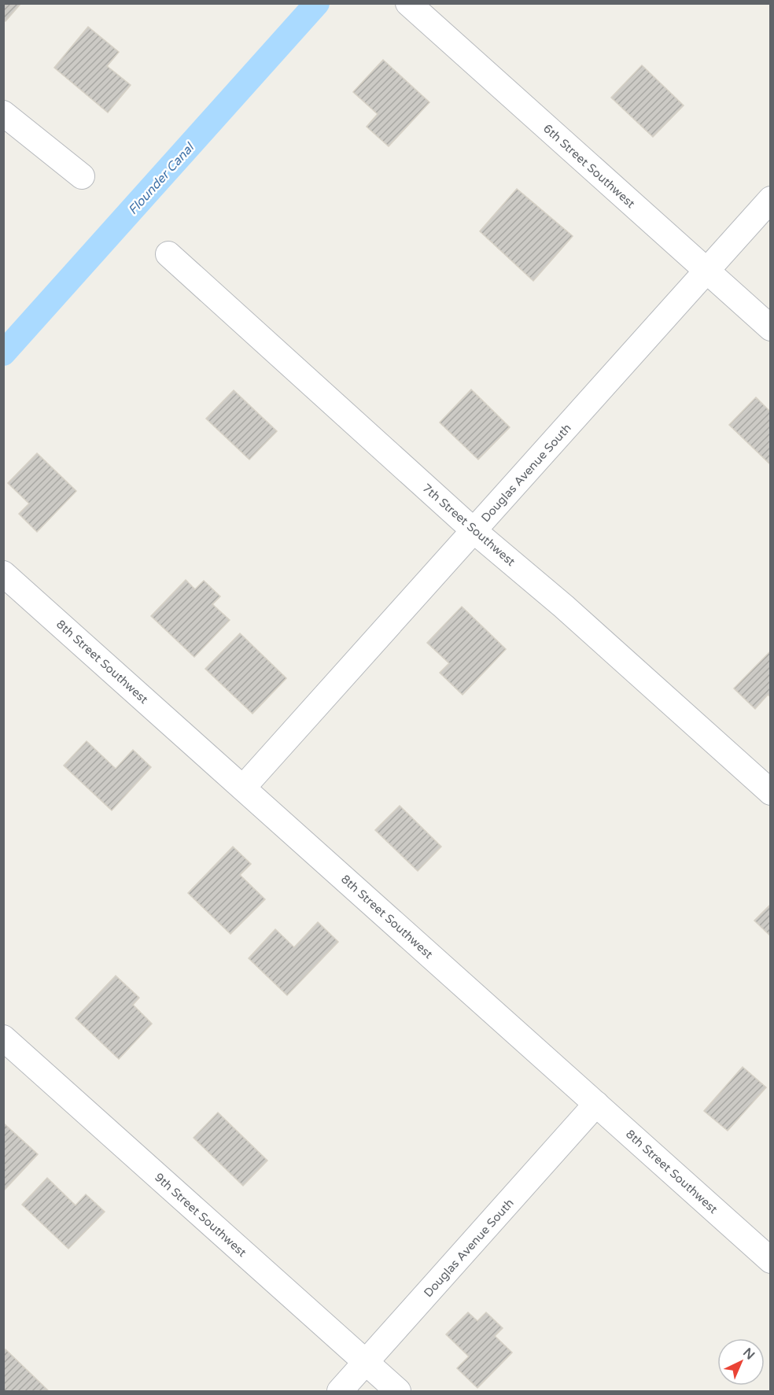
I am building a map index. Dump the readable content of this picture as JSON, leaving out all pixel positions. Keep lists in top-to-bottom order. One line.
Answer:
{"streets":{"street":["6th Street Southwest","Douglas Avenue South","7th Street Southwest","8th Street Southwest","9th Street Southwest"]},"crossings":[["6th Street Southwest","Douglas Avenue South"],["Douglas Avenue South","7th Street Southwest"],["Douglas Avenue South","8th Street Southwest"],["Douglas Avenue South","9th Street Southwest"]],"water":["Flounder Canal"],"north":"top right"}
